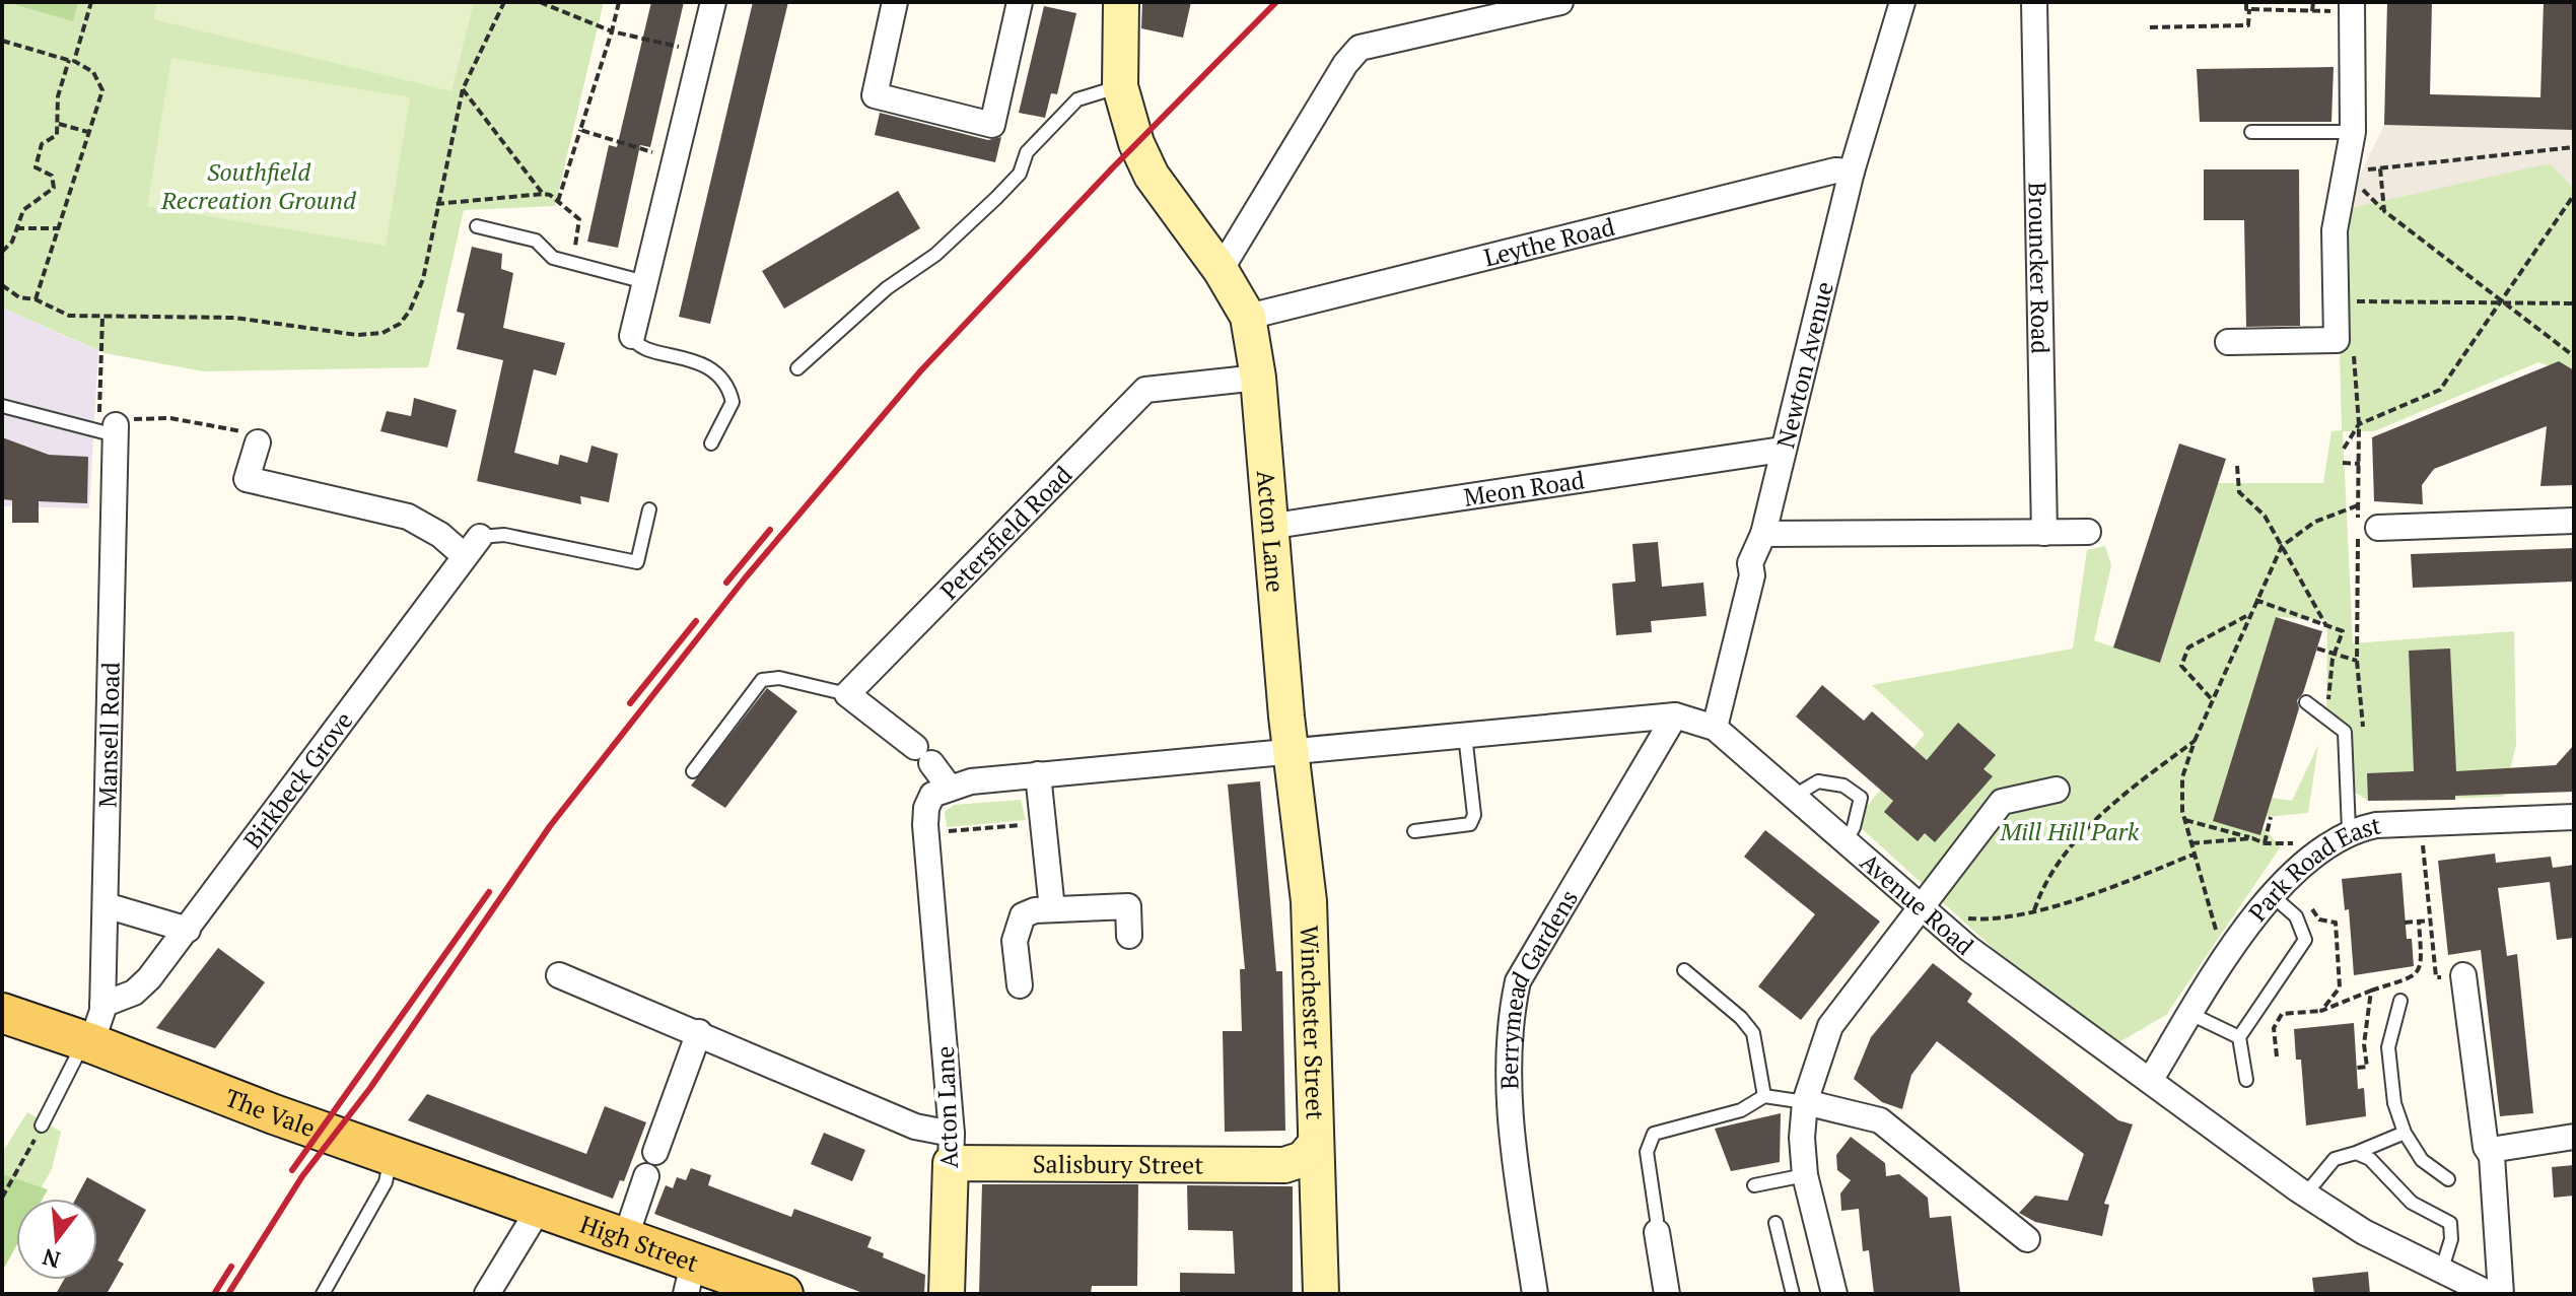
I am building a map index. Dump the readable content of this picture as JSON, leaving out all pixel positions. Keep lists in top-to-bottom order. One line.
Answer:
{"streets":{"main road":["Acton Lane","Winchester Street","The Vale","Salisbury Street","High Street"],"street":["Leythe Road","Brouncker Road","Newton Avenue","Meon Road","Petersfield Road","Mansell Road","Birkbeck Grove","Park Road East","Avenue Road","Berrymead Gardens"]},"crossings":[["Leythe Road","Newton Avenue"],["Leythe Road","Acton Lane"],["Newton Avenue","Meon Road"],["Newton Avenue","Avenue Road"],["Meon Road","Acton Lane"],["Acton Lane","Petersfield Road"],["Acton Lane","Avenue Road"],["Acton Lane","Winchester Street"],["Acton Lane","Salisbury Street"],["Mansell Road","Birkbeck Grove"],["Mansell Road","The Vale"],["Park Road East","Avenue Road"],["Avenue Road","Berrymead Gardens"],["Avenue Road","Winchester Street"],["The Vale","High Street"]],"parks":["Southfield Recreation Ground","Mill Hill Park"],"north":"bottom"}
